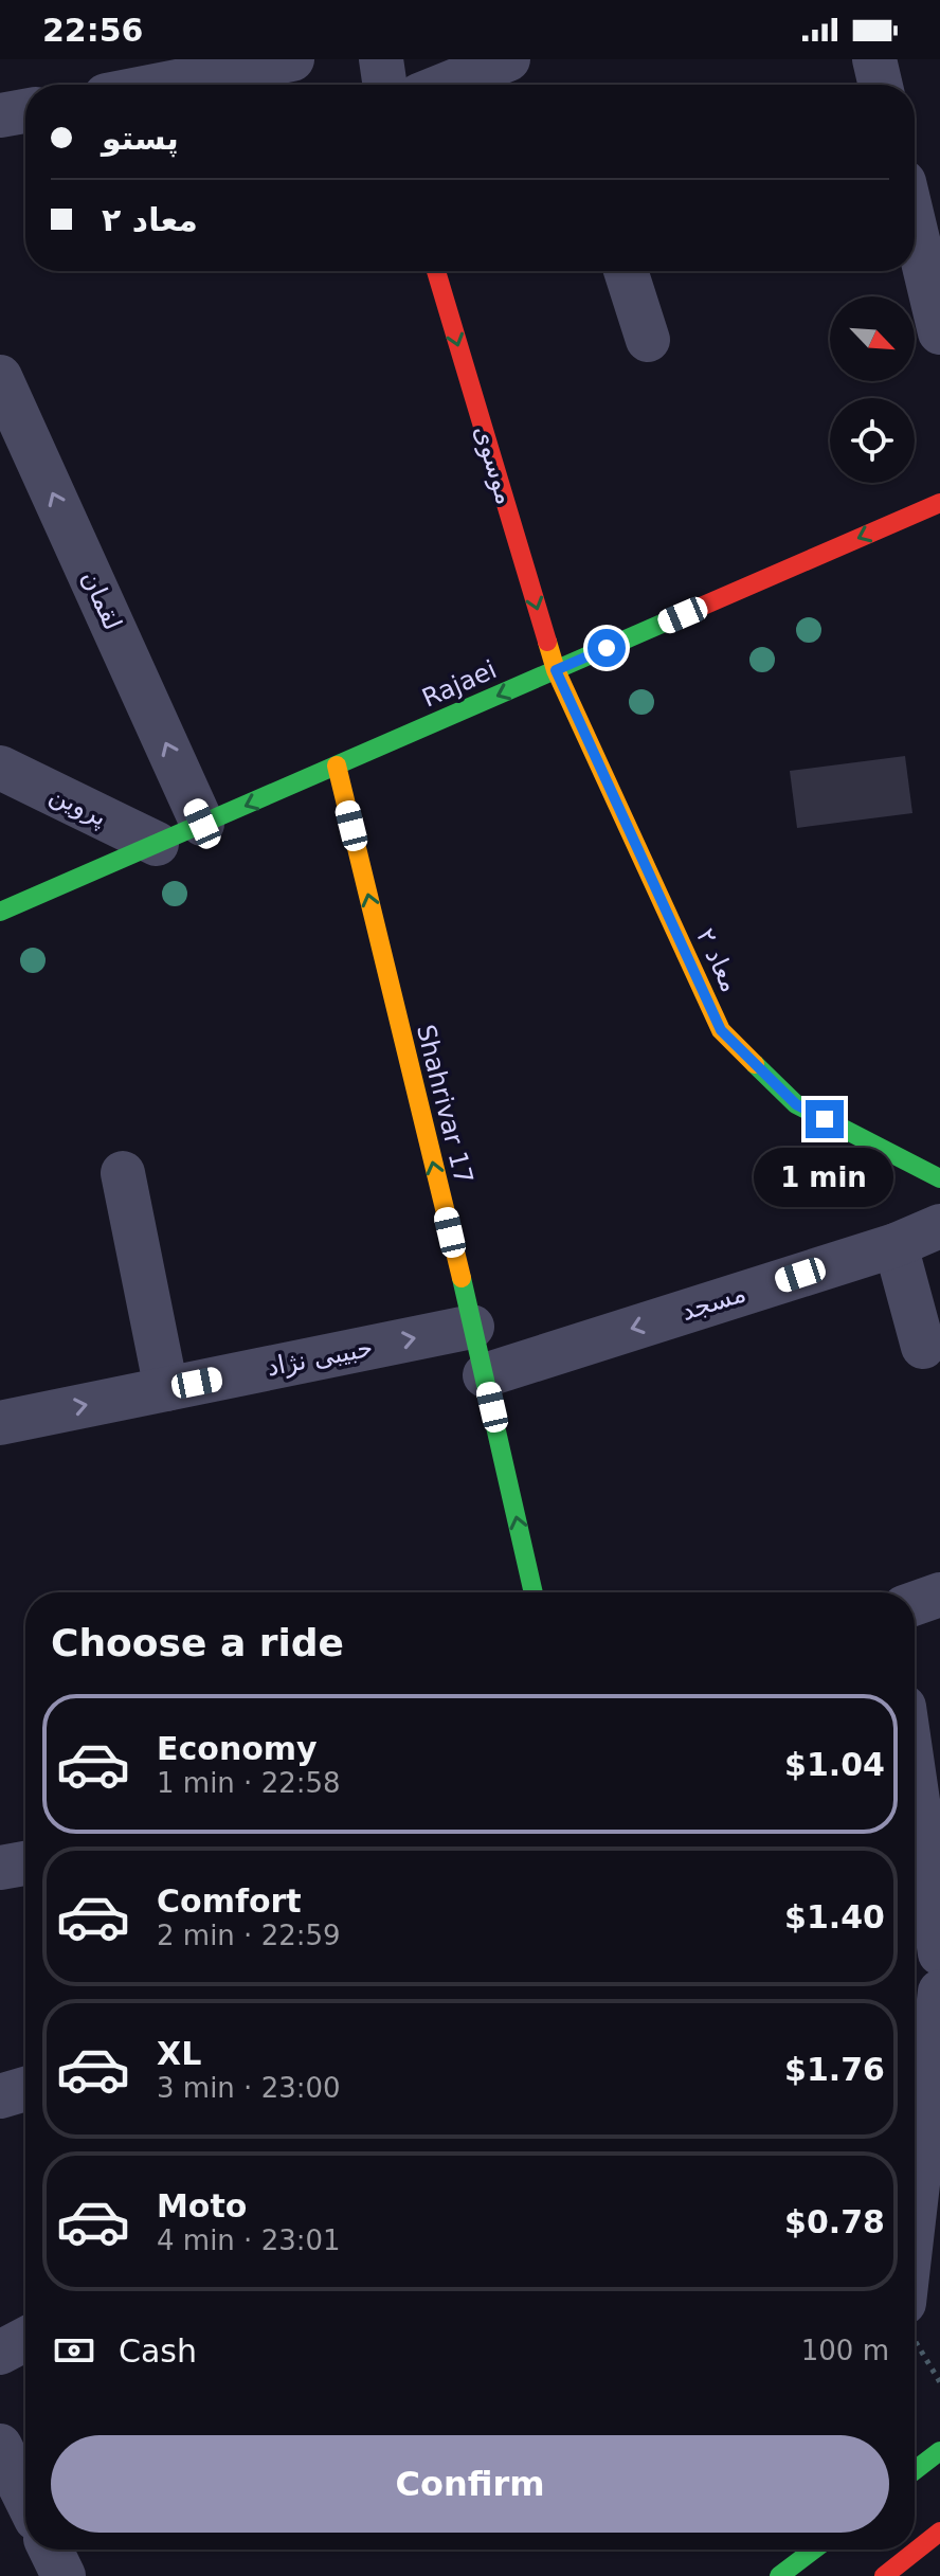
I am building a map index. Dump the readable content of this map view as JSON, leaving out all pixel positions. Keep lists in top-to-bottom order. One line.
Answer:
{"streets":{"street":["موسوی","لقمان","Rajaei","پروین","معاد ۲","Shahrivar 17","مسجد","حبیبی نژاد"]},"crossings":[["موسوی","Rajaei"],["موسوی","معاد ۲"],["لقمان","Rajaei"],["Rajaei","پروین"],["Rajaei","معاد ۲"],["Rajaei","Shahrivar 17"],["Shahrivar 17","مسجد"],["Shahrivar 17","حبیبی نژاد"]],"one_way":["موسوی","لقمان","Rajaei","Shahrivar 17","مسجد","حبیبی نژاد"],"north":"bottom right","page":{"status":"22:56","banner":["پستو","معاد ۲"],"bubble":"1 min","heading":"Choose a ride","list":[{"name":"Economy","note":"1 min · 22:58","value":"$1.04"},{"name":"Comfort","note":"2 min · 22:59","value":"$1.40"},{"name":"XL","note":"3 min · 23:00","value":"$1.76"},{"name":"Moto","note":"4 min · 23:01","value":"$0.78"}],"pay":["Cash","100 m"],"buttons":"Confirm"}}
